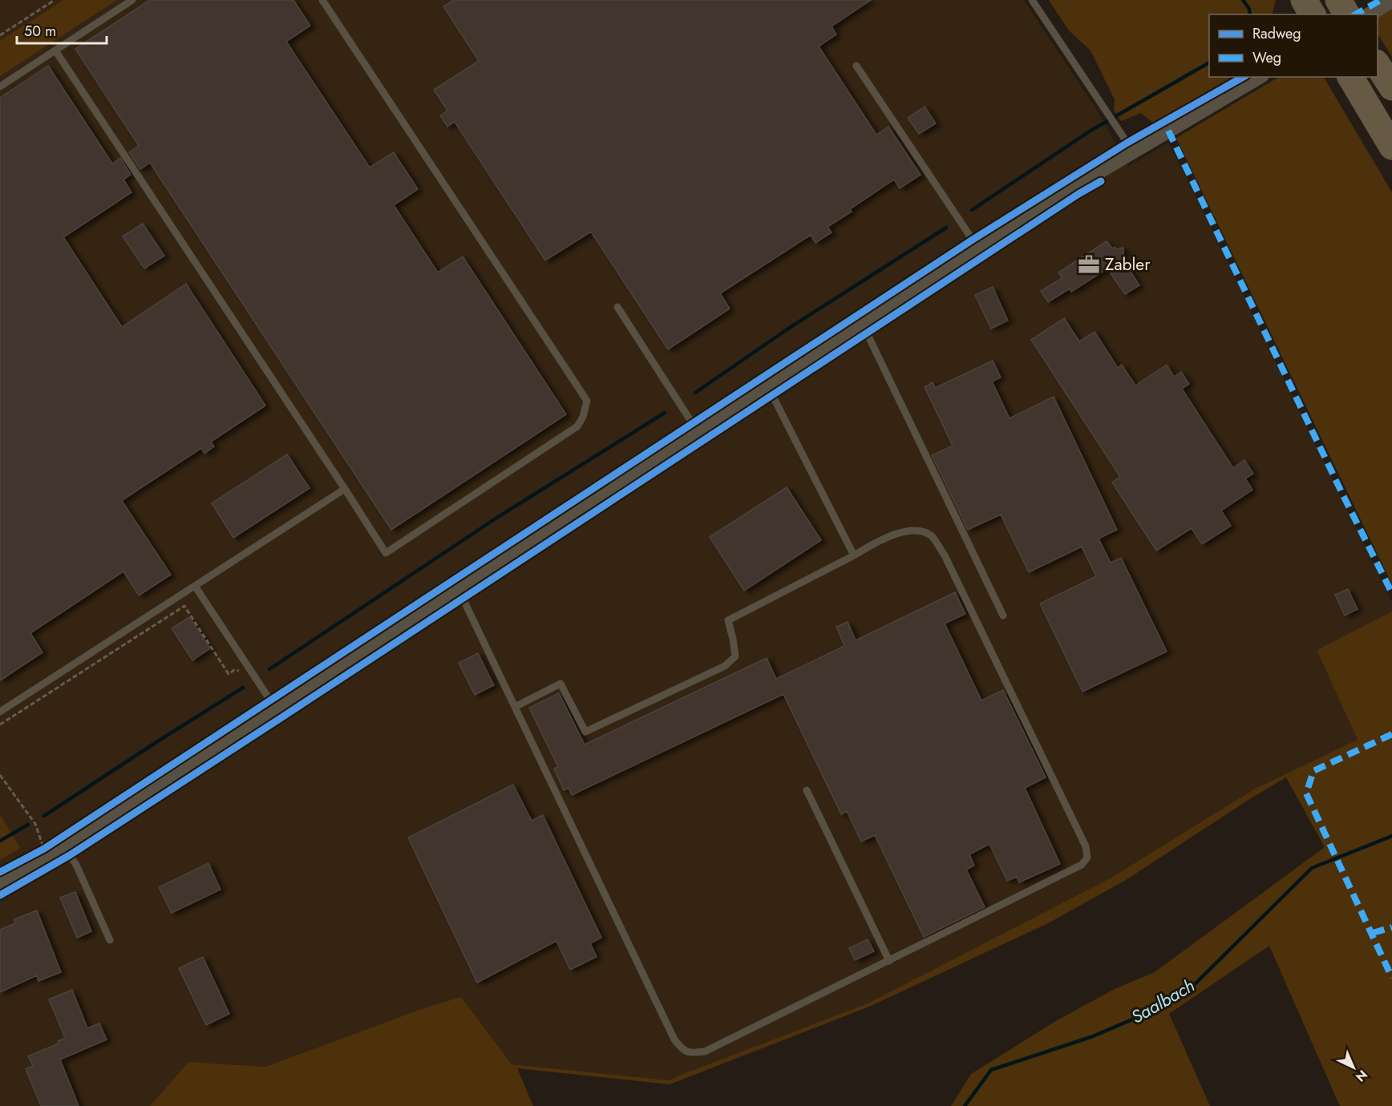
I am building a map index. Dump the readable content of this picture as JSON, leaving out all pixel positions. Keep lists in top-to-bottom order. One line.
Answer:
{"water":["Saalbach"],"places":{"office":["Zabler"]},"legend":["Radweg","Weg"],"scale_bar":"50 m","north":"bottom right"}
